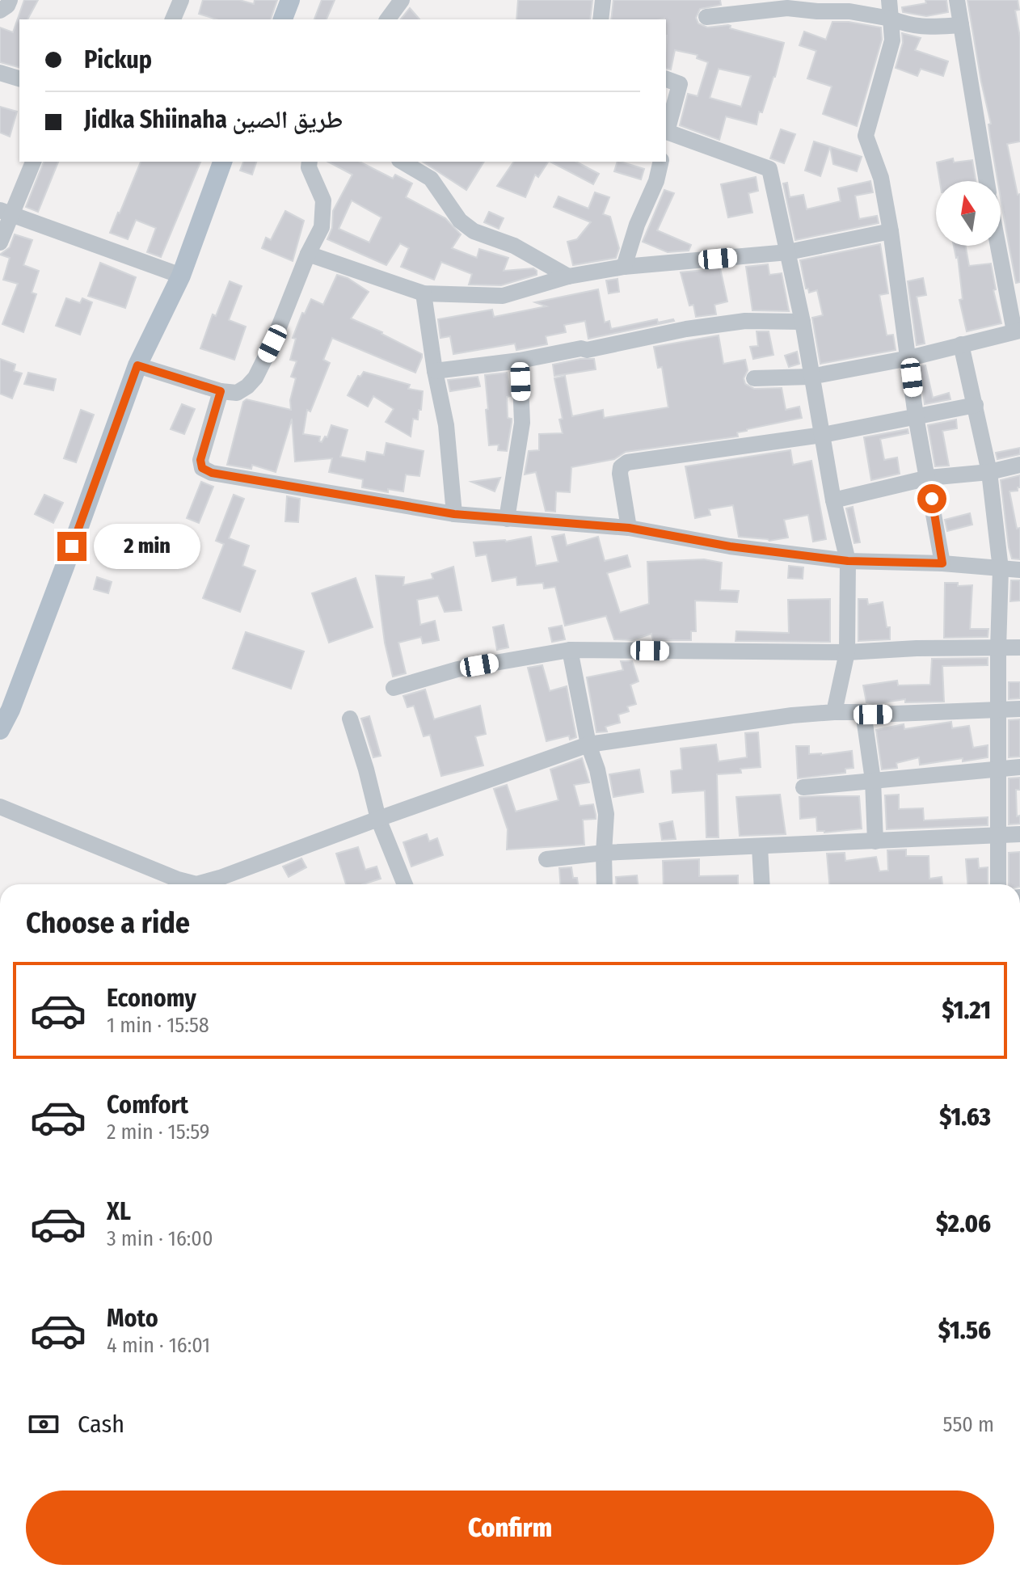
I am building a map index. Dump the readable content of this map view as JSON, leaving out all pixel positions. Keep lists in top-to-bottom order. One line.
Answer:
{"north":"top","page":{"banner":["Pickup","Jidka Shiinaha طريق الصين"],"bubble":"2 min","heading":"Choose a ride","list":[{"name":"Economy","note":"1 min · 15:58","value":"$1.21"},{"name":"Comfort","note":"2 min · 15:59","value":"$1.63"},{"name":"XL","note":"3 min · 16:00","value":"$2.06"},{"name":"Moto","note":"4 min · 16:01","value":"$1.56"}],"pay":["Cash","550 m"],"buttons":"Confirm"}}
